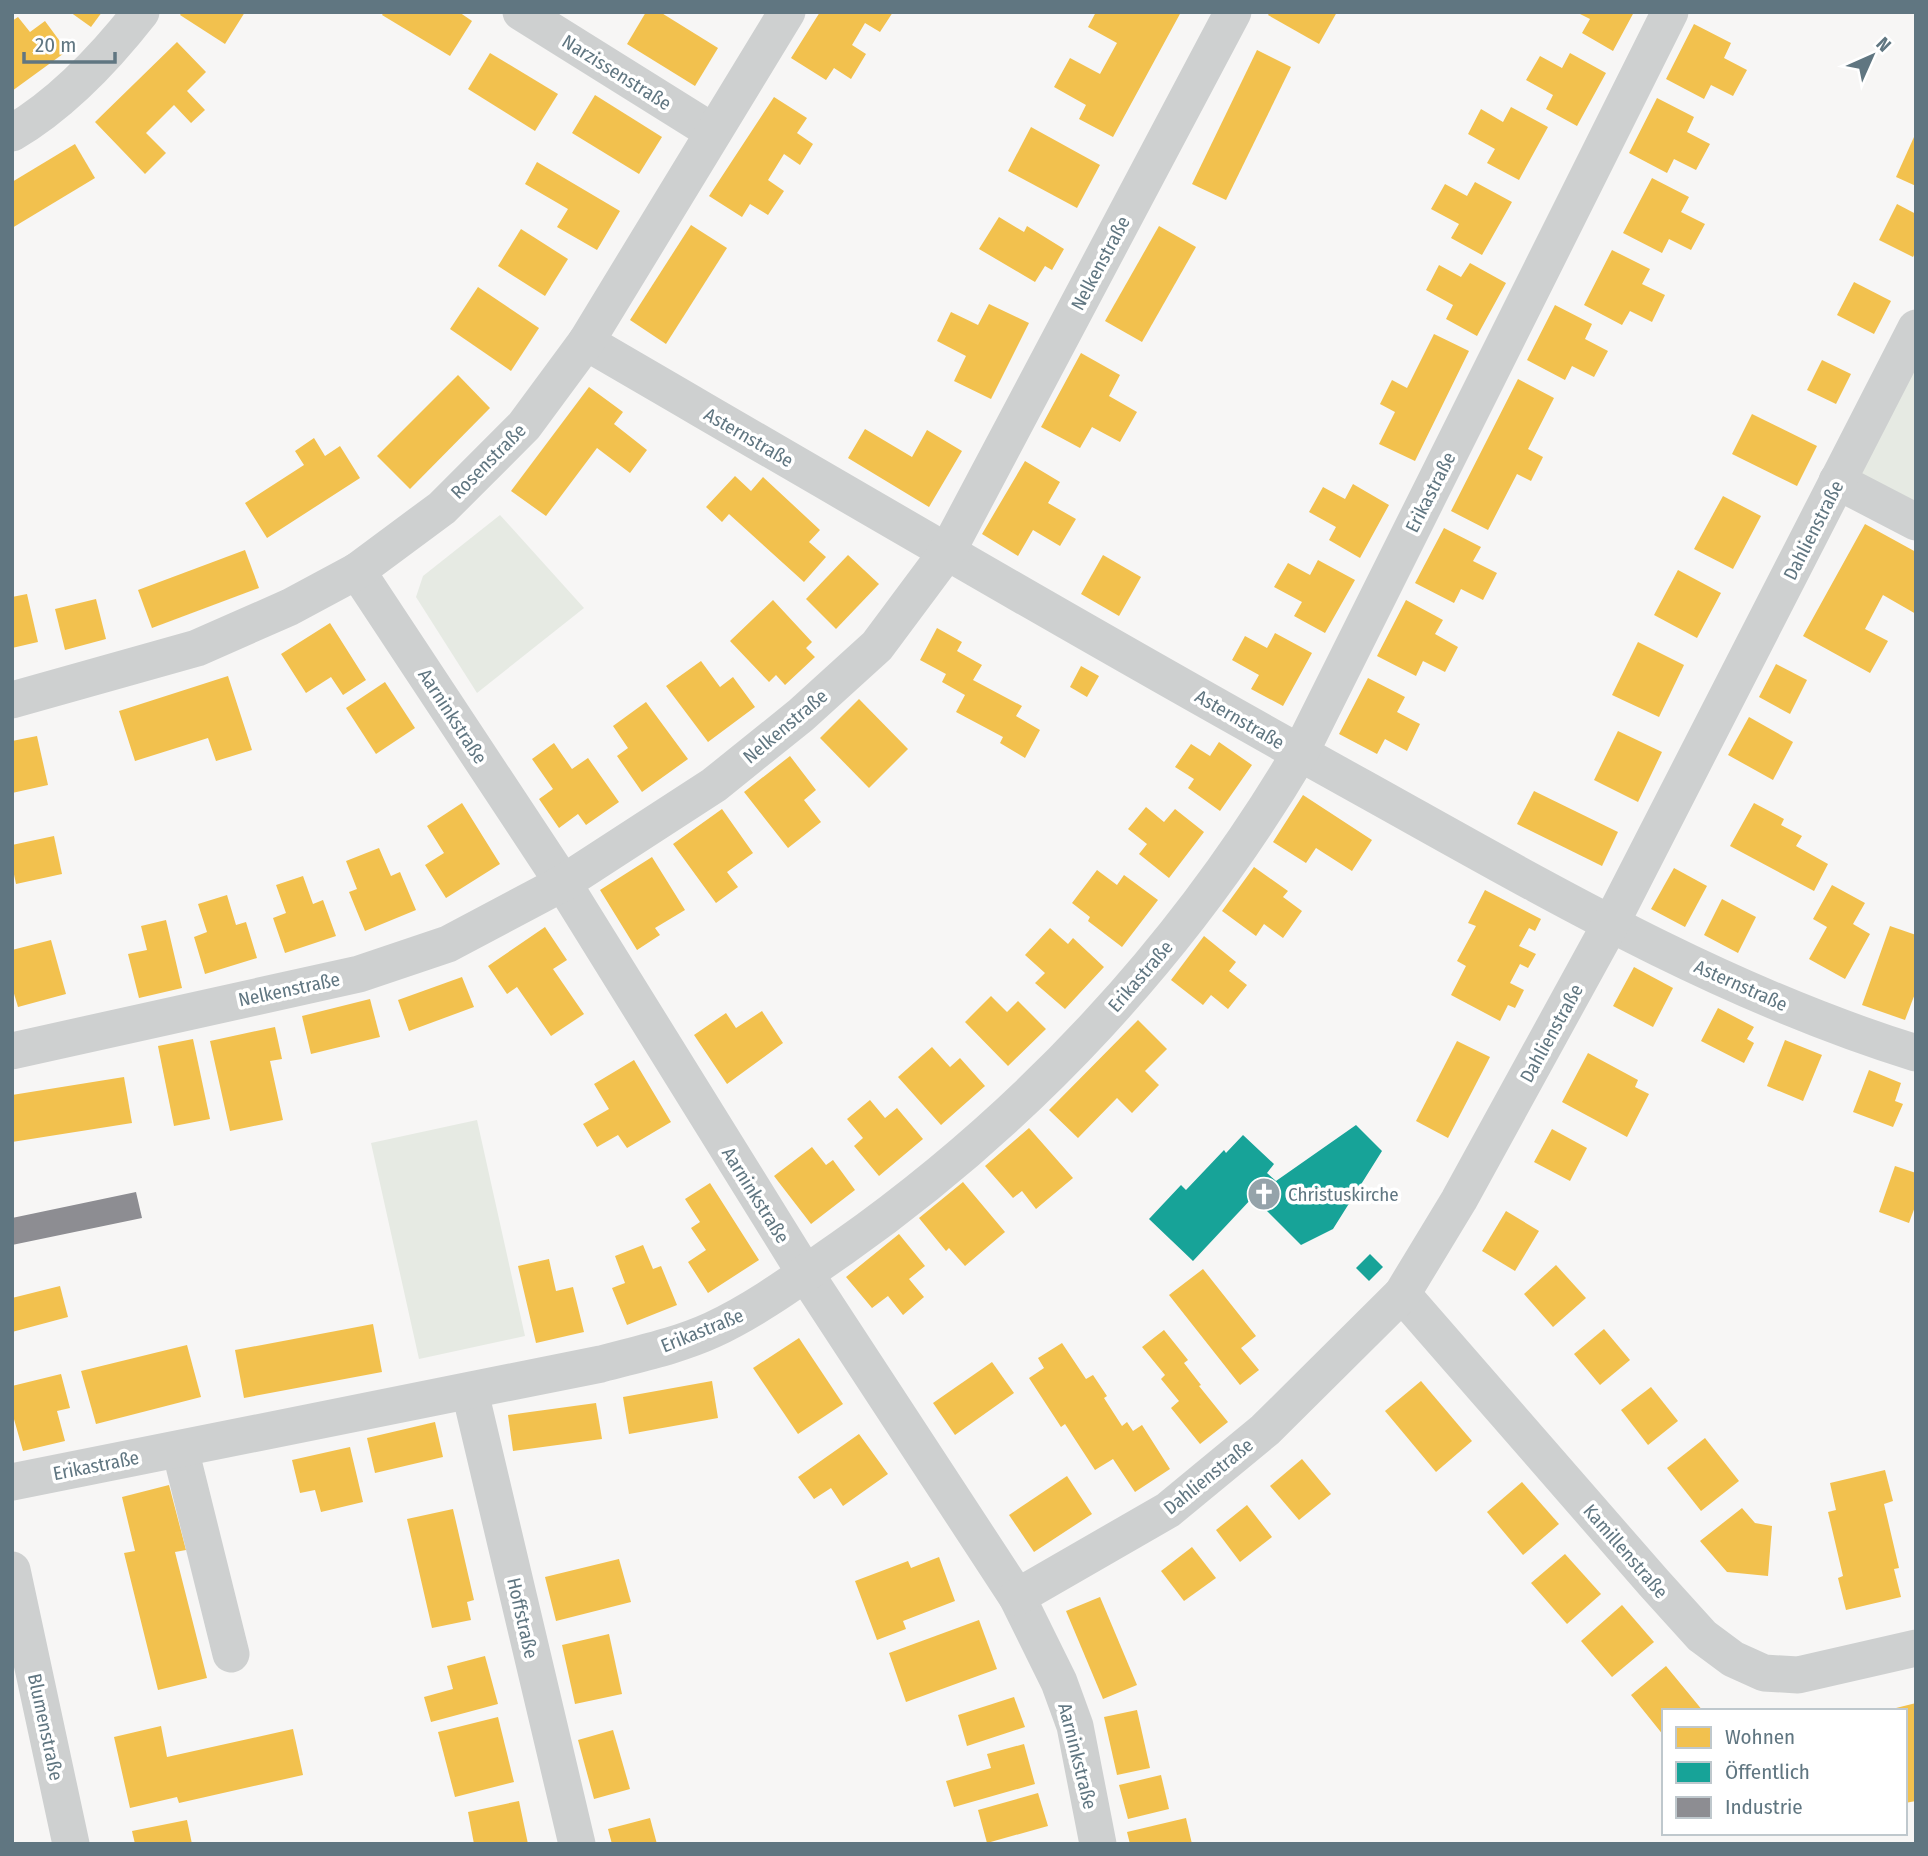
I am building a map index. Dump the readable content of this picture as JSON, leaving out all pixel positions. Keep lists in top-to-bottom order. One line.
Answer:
{"streets":{"street":["Narzissenstraße","Nelkenstraße","Asternstraße","Rosenstraße","Erikastraße","Dahlienstraße","Aarninkstraße","Kamillenstraße","Hoffstraße","Blumenstraße"]},"crossings":[["Narzissenstraße","Rosenstraße"],["Nelkenstraße","Asternstraße"],["Nelkenstraße","Aarninkstraße"],["Asternstraße","Rosenstraße"],["Asternstraße","Erikastraße"],["Asternstraße","Dahlienstraße"],["Rosenstraße","Aarninkstraße"],["Erikastraße","Aarninkstraße"],["Erikastraße","Hoffstraße"],["Dahlienstraße","Aarninkstraße"],["Dahlienstraße","Kamillenstraße"]],"places":{"church":["Christuskirche"]},"legend":["Wohnen","Öffentlich","Industrie"],"scale_bar":"20 m","north":"top right"}
